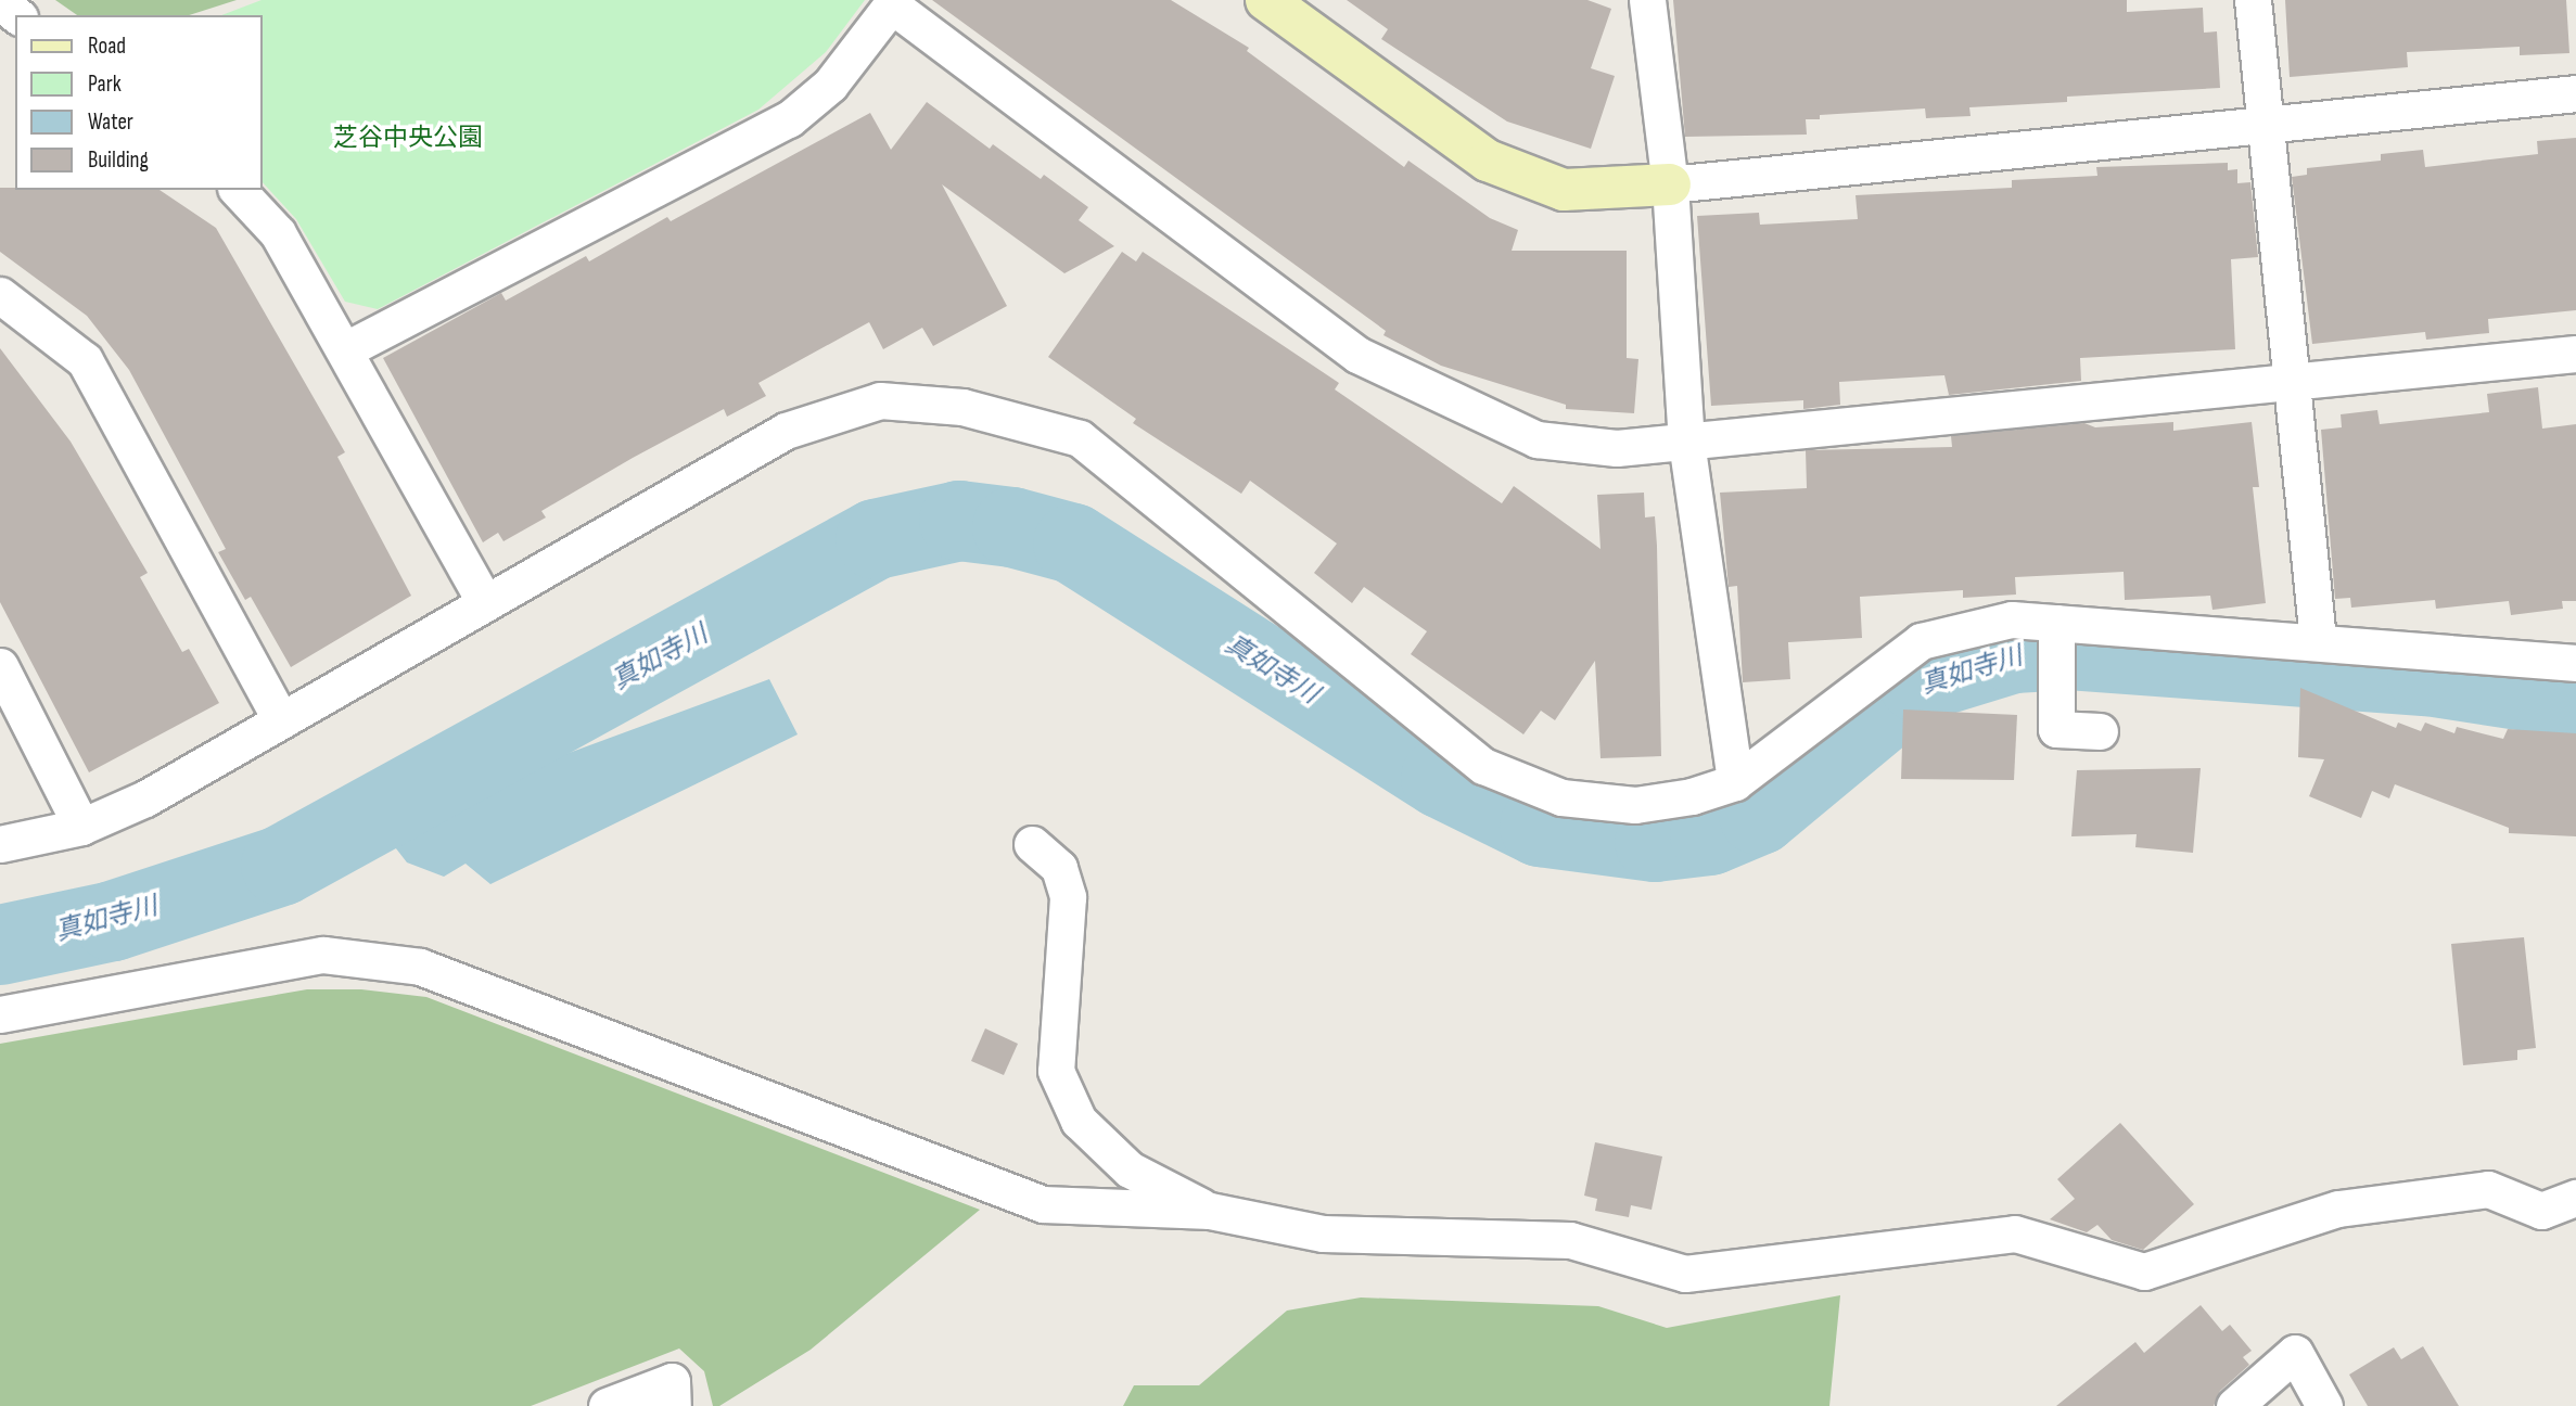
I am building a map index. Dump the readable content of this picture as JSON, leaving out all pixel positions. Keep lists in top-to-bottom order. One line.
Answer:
{"water":["真如寺川"],"parks":["芝谷中央公園"],"legend":["Road","Park","Water","Building"]}
